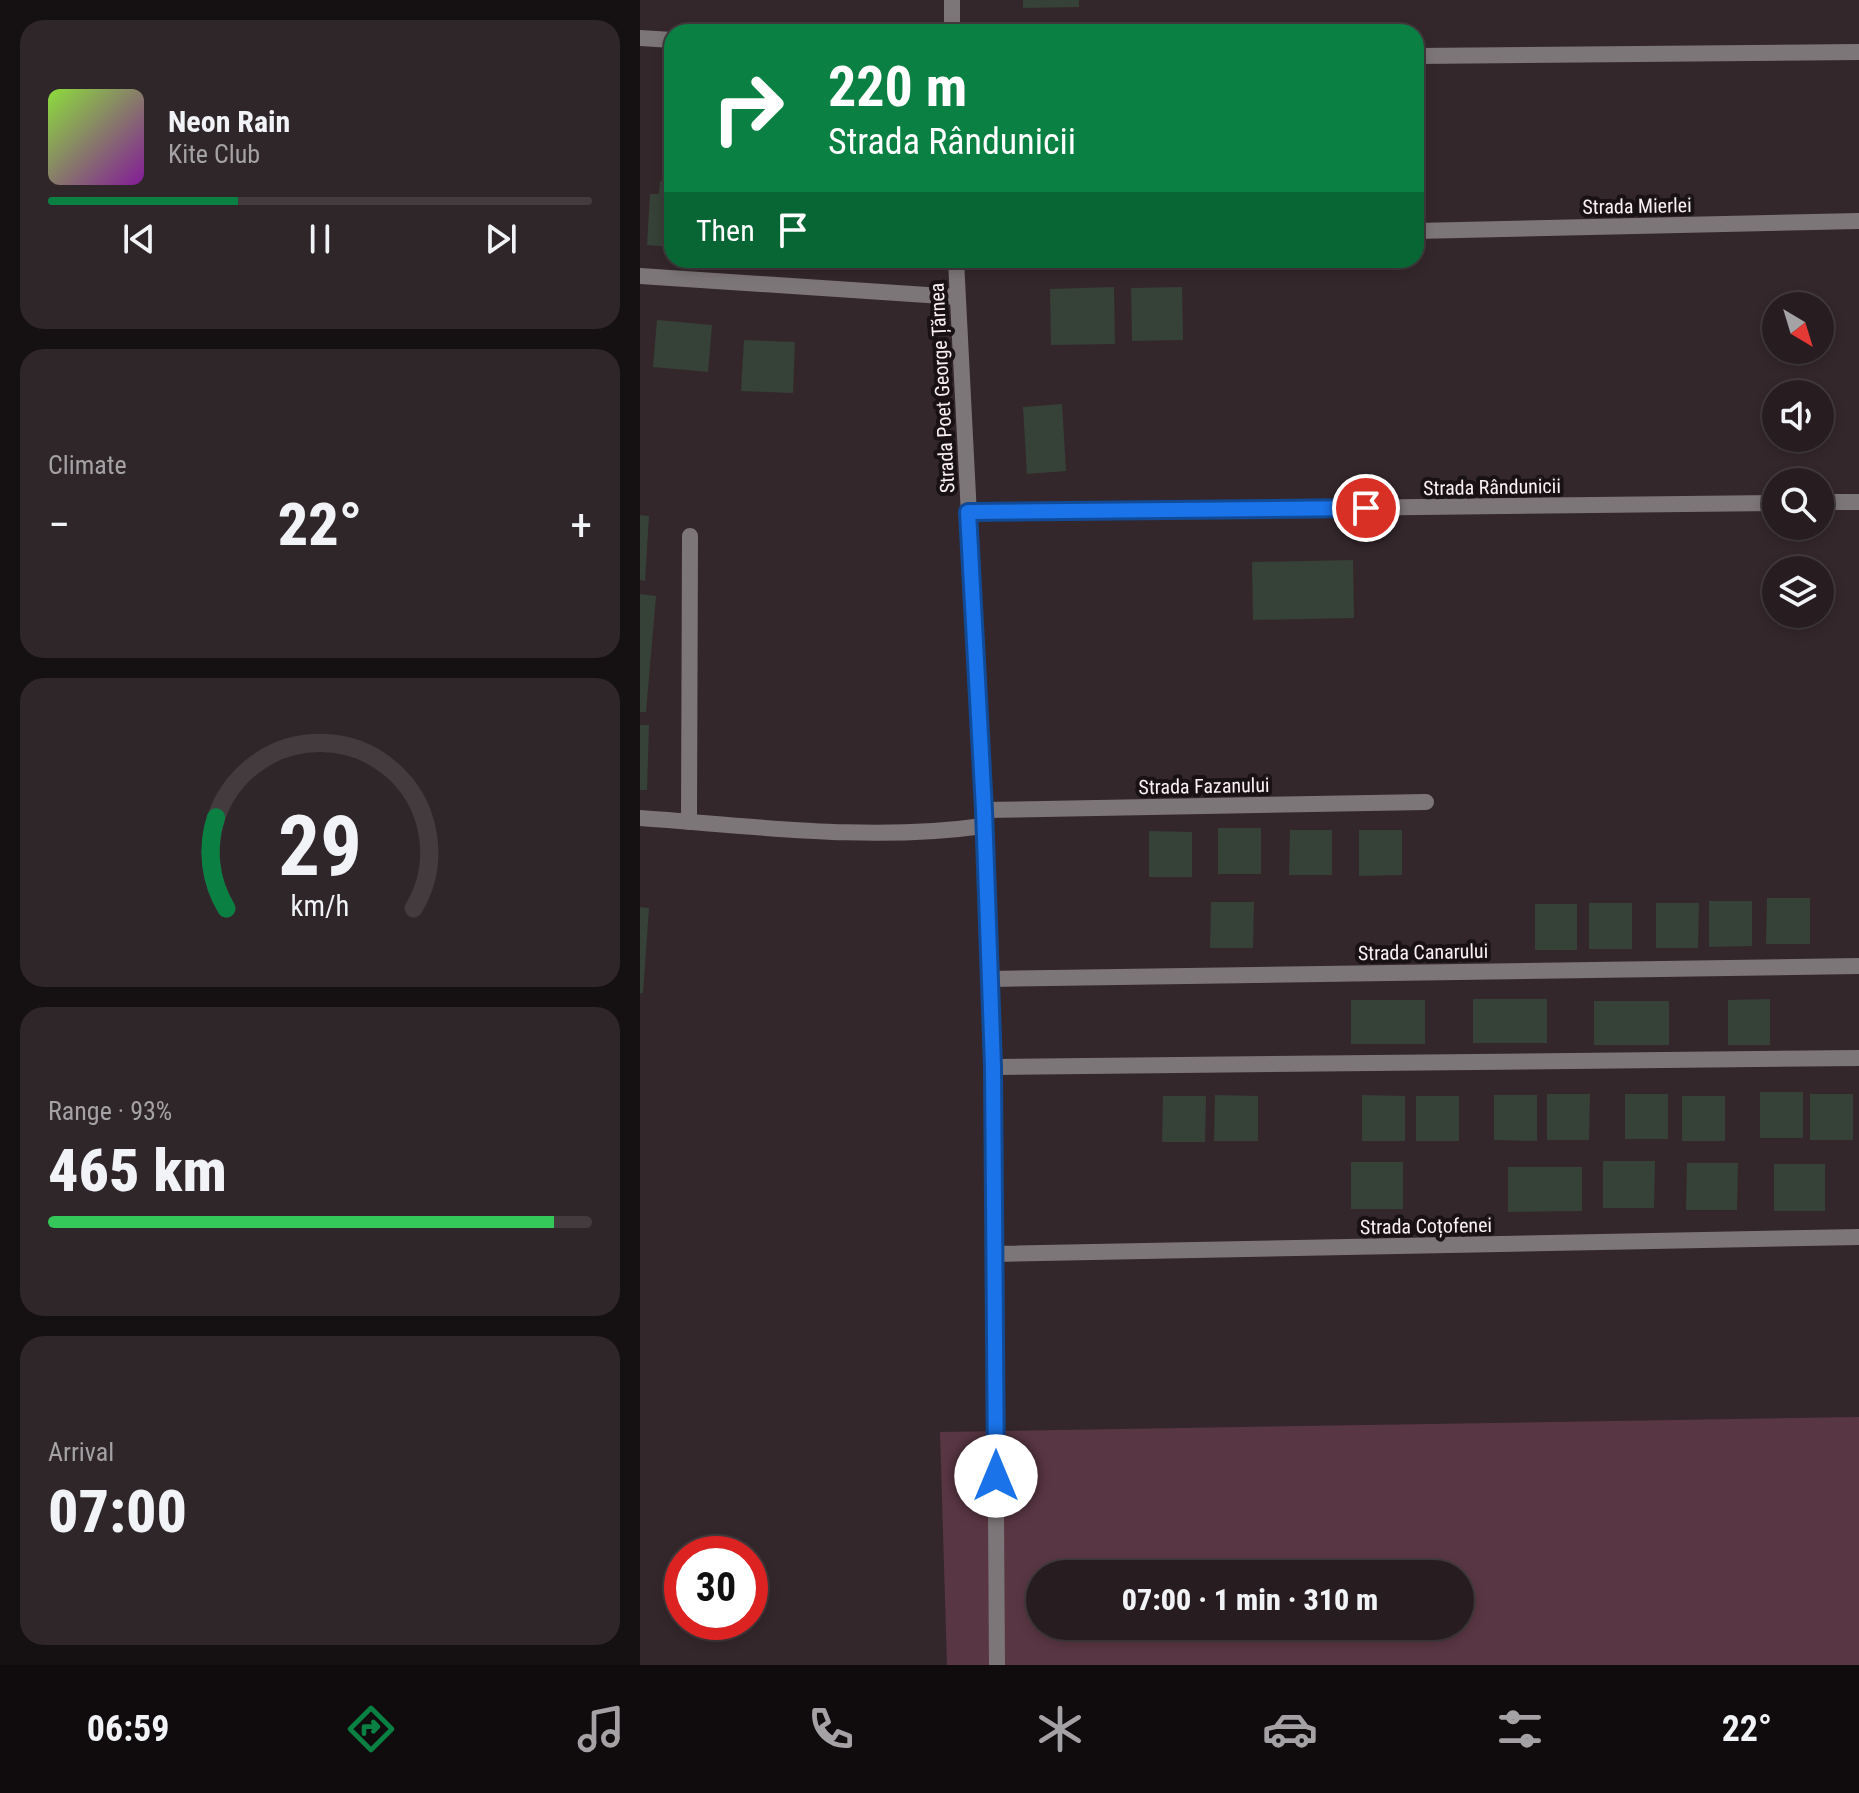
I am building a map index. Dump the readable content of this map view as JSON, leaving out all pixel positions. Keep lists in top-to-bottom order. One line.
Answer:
{"streets":{"street":["Strada Mierlei","Strada Poet George Țărnea","Strada Rândunicii","Strada Fazanului","Strada Canarului","Strada Coțofenei"]},"crossings":[["Strada Poet George Țărnea","Strada Rândunicii"],["Strada Poet George Țărnea","Strada Fazanului"],["Strada Poet George Țărnea","Strada Canarului"],["Strada Poet George Țărnea","Strada Coțofenei"]],"north":"bottom right","page":{"turn":["220 m","Strada Rândunicii"],"song":["Neon Rain","Kite Club"],"then":"Then","tile":["Climate",["Range · 93%","465 km"],["Arrival","07:00"]],"heat":["−","22°","+"],"limit":"30","trip":"07:00 · 1 min · 310 m","tabs":["06:59","22°"],"gauge":["29","km/h"]}}
